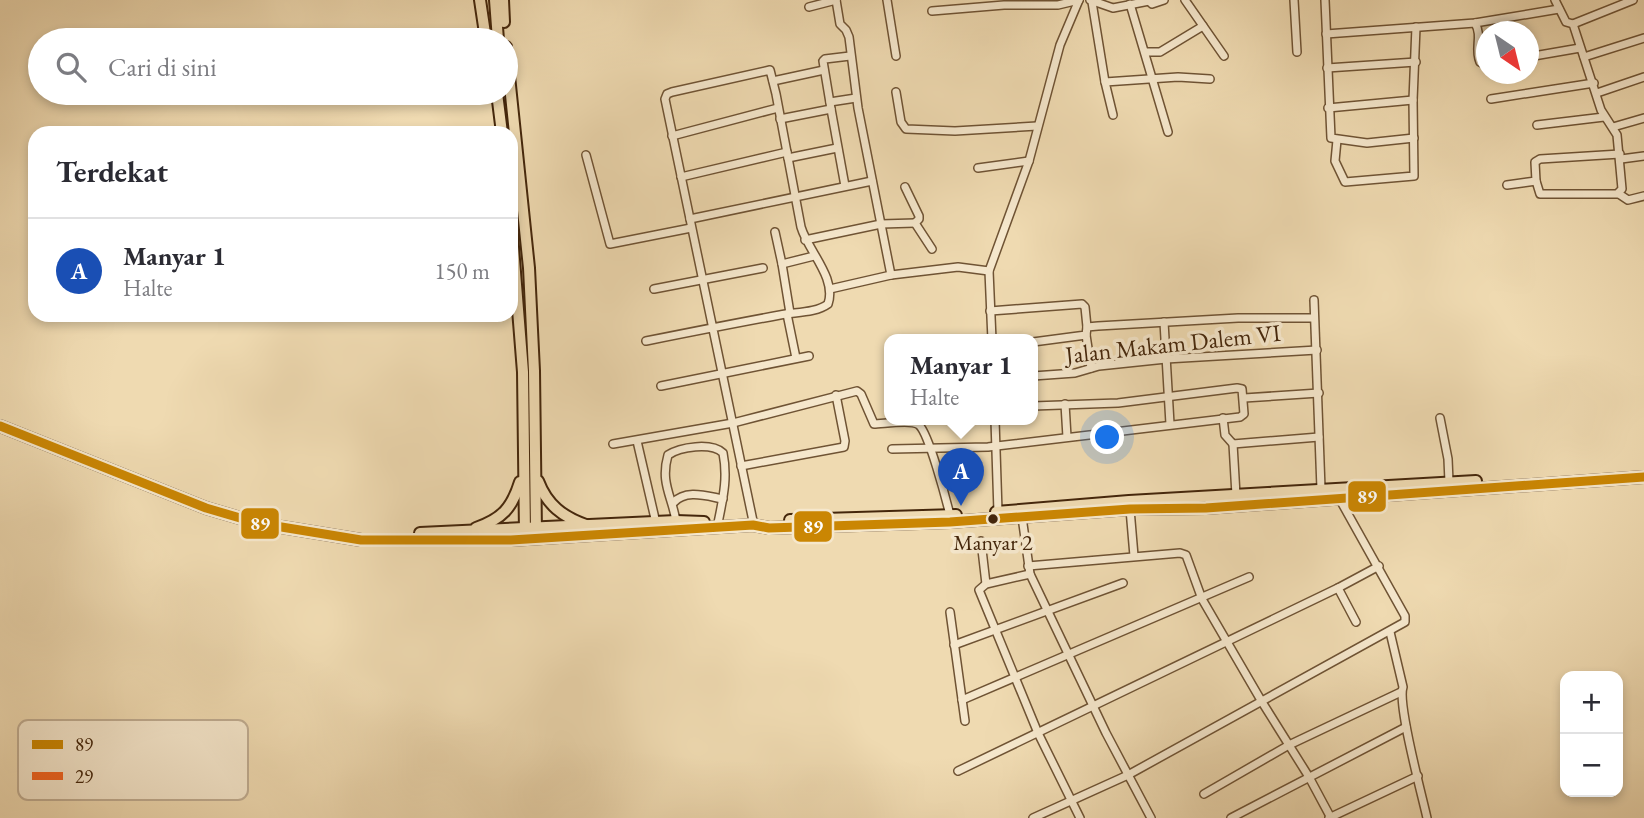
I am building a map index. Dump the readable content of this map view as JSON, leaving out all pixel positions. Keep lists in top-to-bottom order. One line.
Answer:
{"streets":{"street":["Jalan Makam Dalem VI"]},"places":["Manyar 2"],"lines":["transit line 89"],"legend":["89","29"],"north":"bottom right","page":{"search":"Cari di sini","heading":"Terdekat","list":[{"mark":"A","name":"Manyar 1","note":"Halte","value":"150 m"}],"popup":["Manyar 1","Halte"],"pins":"A","map_buttons":["+","−"]}}
